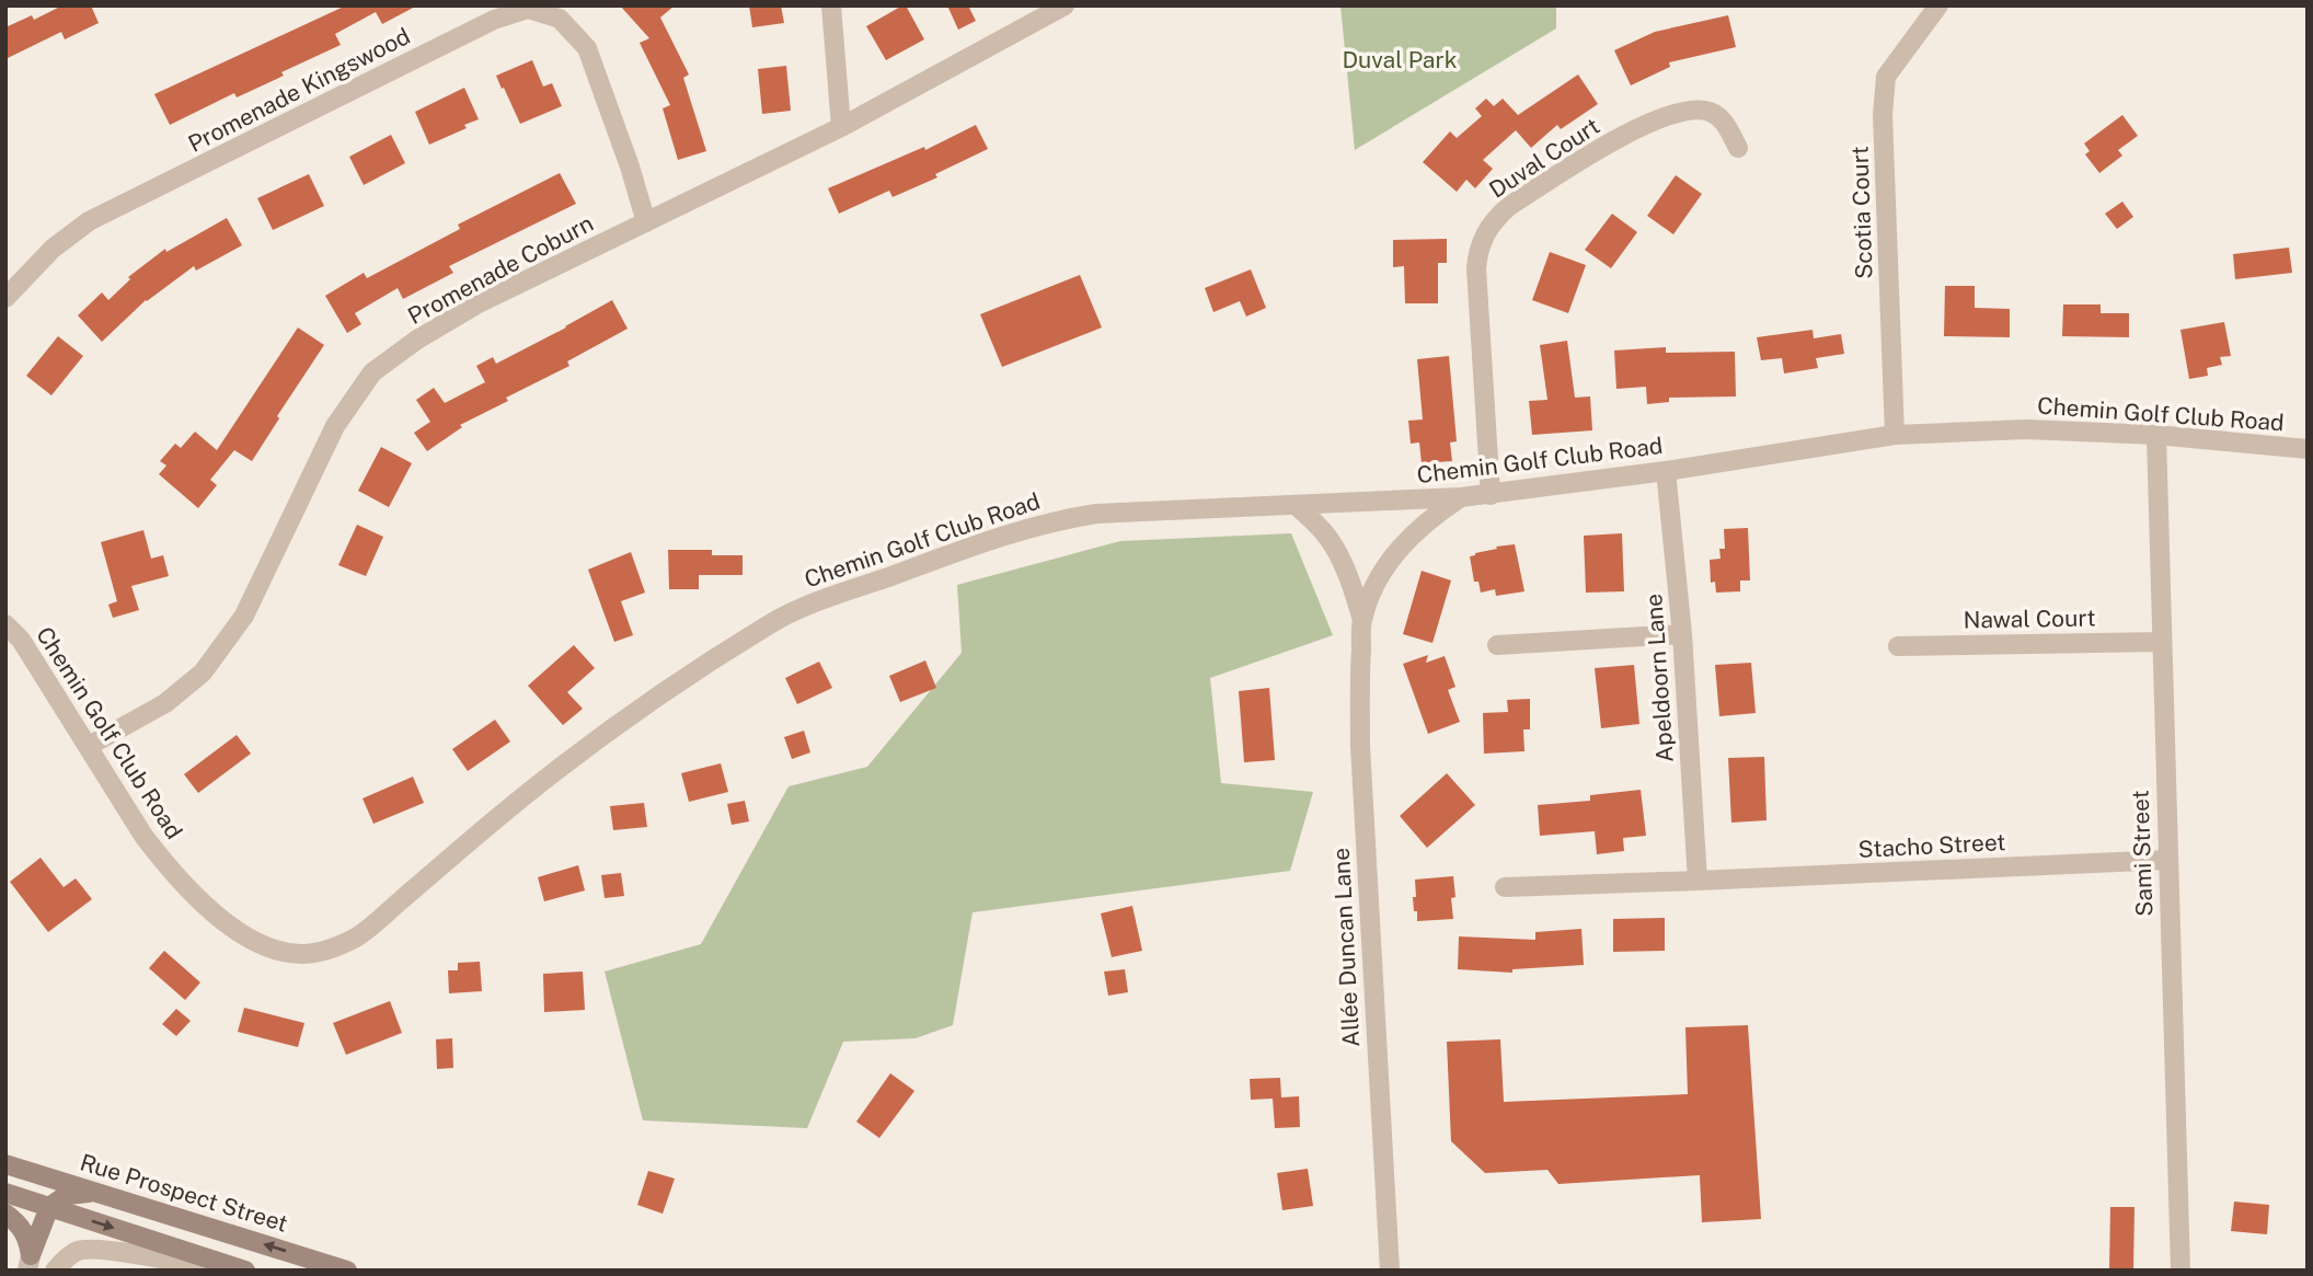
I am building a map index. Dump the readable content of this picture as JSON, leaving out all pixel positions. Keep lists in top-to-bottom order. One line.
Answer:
{"streets":{"main road":["Rue Prospect Street"],"street":["Promenade Kingswood","Duval Court","Scotia Court","Promenade Coburn","Chemin Golf Club Road","Nawal Court","Apeldoorn Lane","Stacho Street","Sami Street","Allée Duncan Lane"]},"crossings":[["Promenade Kingswood","Promenade Coburn"],["Duval Court","Chemin Golf Club Road"],["Scotia Court","Chemin Golf Club Road"],["Promenade Coburn","Chemin Golf Club Road"],["Chemin Golf Club Road","Apeldoorn Lane"],["Chemin Golf Club Road","Sami Street"],["Nawal Court","Sami Street"],["Apeldoorn Lane","Stacho Street"],["Stacho Street","Sami Street"]],"parks":["Duval Park"]}
